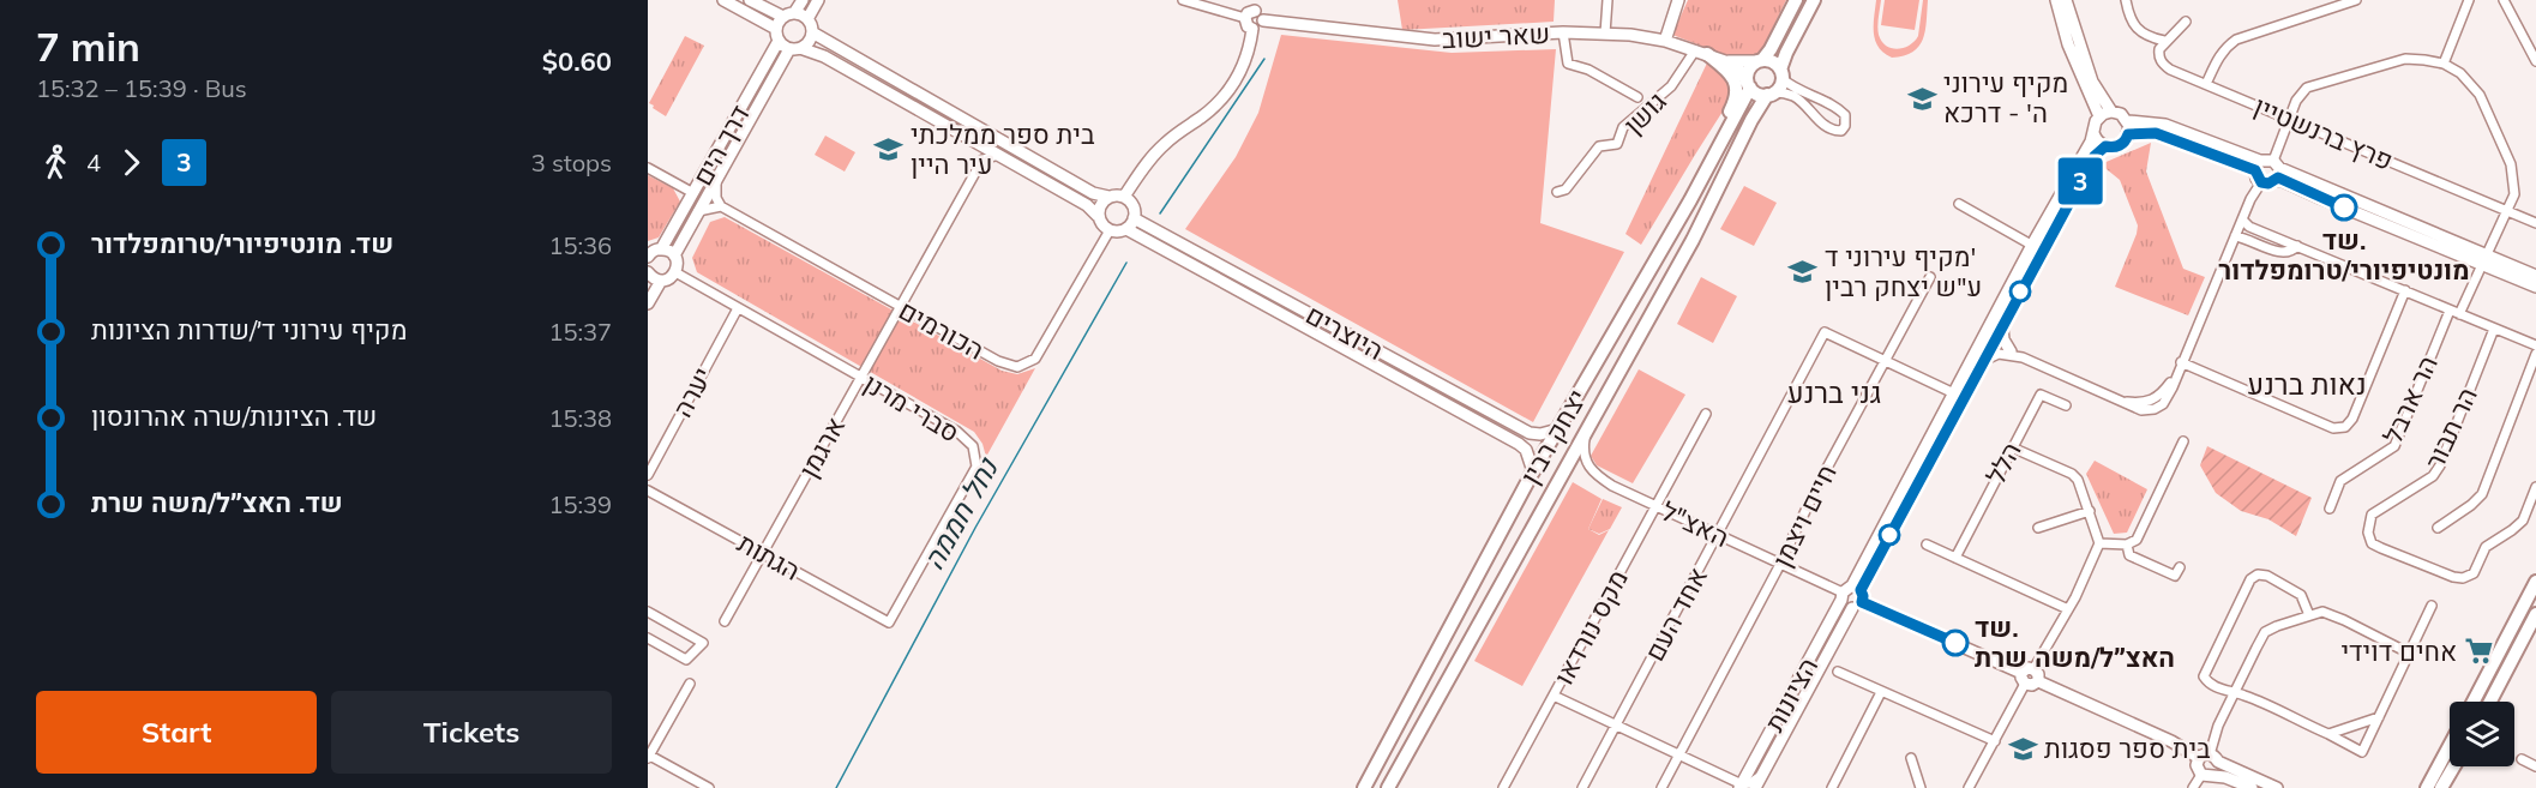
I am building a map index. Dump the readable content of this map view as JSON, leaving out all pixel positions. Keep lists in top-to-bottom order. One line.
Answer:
{"streets":{"main road":["יצחק רבין"],"street":["שאר ישוב","גושן","פרץ ברנשטיין","דרך הים","הכורמים","היוצרים","יערה","הר ארבל","סברי מרנן","הר תבור","ארגמן","הלל","חיים ויצמן","האצ\"ל","הגתות","אחד העם","מקס נורדאו","הציונות"]},"crossings":[["שאר ישוב","גושן"],["שאר ישוב","יצחק רבין"],["הכורמים","היוצרים"],["הכורמים","ארגמן"],["היוצרים","יצחק רבין"],["יערה","סברי מרנן"],["סברי מרנן","ארגמן"],["סברי מרנן","הגתות"],["יצחק רבין","האצ\"ל"],["ארגמן","הגתות"],["חיים ויצמן","האצ\"ל"],["חיים ויצמן","אחד העם"],["חיים ויצמן","מקס נורדאו"],["האצ\"ל","אחד העם"],["האצ\"ל","מקס נורדאו"],["האצ\"ל","הציונות"],["אחד העם","מקס נורדאו"],["אחד העם","הציונות"],["מקס נורדאו","הציונות"]],"districts":["נאות ברנע","גני ברנע"],"water":["נחל חממה"],"places":{"school or university":["מקיף עירוני ה' - דרכא","בית ספר ממלכתי עיר היין","מקיף עירוני ד' ע\"ש יצחק רבין","בית ספר פסגות"],"other":["שד. מונטיפיורי/טרומפלדור","שד. האצ״ל/משה שרת"],"supermarket":["אחים דוידי"]},"lines":["bus line 3"],"page":{"heading":["7 min","15:32 – 15:39 · Bus","$0.60"],"on_map":"3","legs":["4","3","3 stops"],"list":[{"name":"שד. מונטיפיורי/טרומפלדור","value":"15:36"},{"name":"מקיף עירוני ד׳/שדרות הציונות","value":"15:37"},{"name":"שד. הציונות/שרה אהרונסון","value":"15:38"},{"name":"שד. האצ״ל/משה שרת","value":"15:39"}],"buttons":["Start","Tickets"]}}
